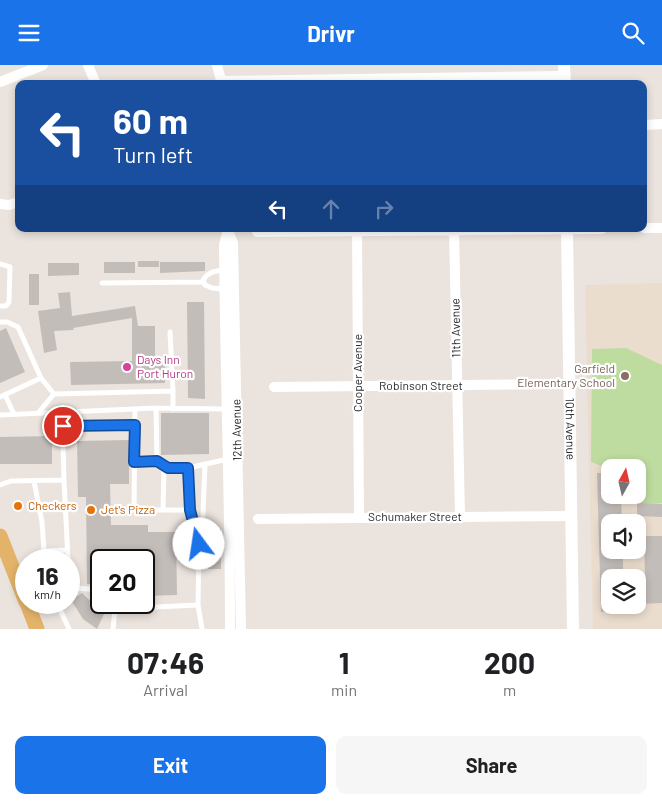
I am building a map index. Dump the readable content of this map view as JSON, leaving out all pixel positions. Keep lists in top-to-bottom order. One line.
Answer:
{"streets":{"street":["11th Avenue","Cooper Avenue","Robinson Street","10th Avenue","12th Avenue","Schumaker Street"]},"crossings":[["11th Avenue","Robinson Street"],["11th Avenue","Schumaker Street"],["Cooper Avenue","Robinson Street"],["Cooper Avenue","Schumaker Street"],["Robinson Street","10th Avenue"],["10th Avenue","Schumaker Street"]],"places":["Days Inn Port Huron","Garfield Elementary School","Checkers","Jet's Pizza"],"north":"top","page":{"header":"Drivr","turn":["60 m","Turn left"],"speed":"16 km/h","limit":"20","eta":["07:46","Arrival","1","min","200","m"],"buttons":["Exit","Share"]}}
